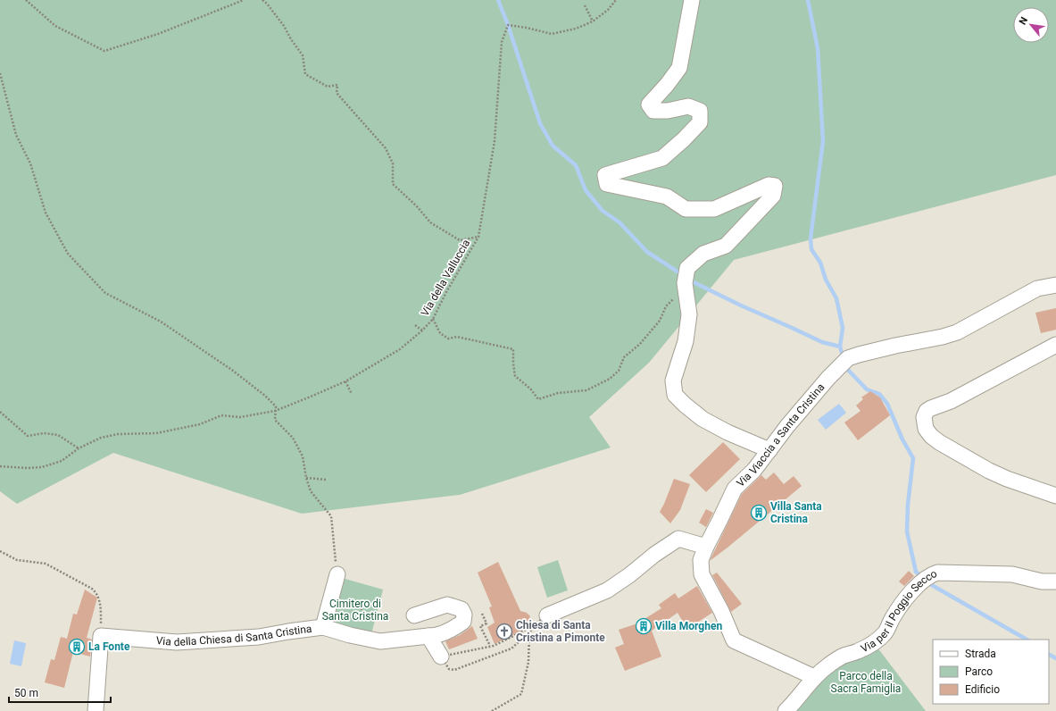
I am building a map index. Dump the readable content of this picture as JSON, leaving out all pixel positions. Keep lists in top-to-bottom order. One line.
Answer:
{"streets":{"street":["Via Viaccia a Santa Cristina","Via per il Poggio Secco","Via della Chiesa di Santa Cristina"],"path":["Via della Valluccia"]},"crossings":[["Via Viaccia a Santa Cristina","Via per il Poggio Secco"]],"parks":["Cimitero di Santa Cristina","Parco della Sacra Famiglia"],"places":{"building":["Villa Santa Cristina","Villa Morghen","La Fonte"],"church":["Chiesa di Santa Cristina a Pimonte"]},"legend":["Strada","Parco","Edificio"],"scale_bar":"50 m","north":"top left"}
